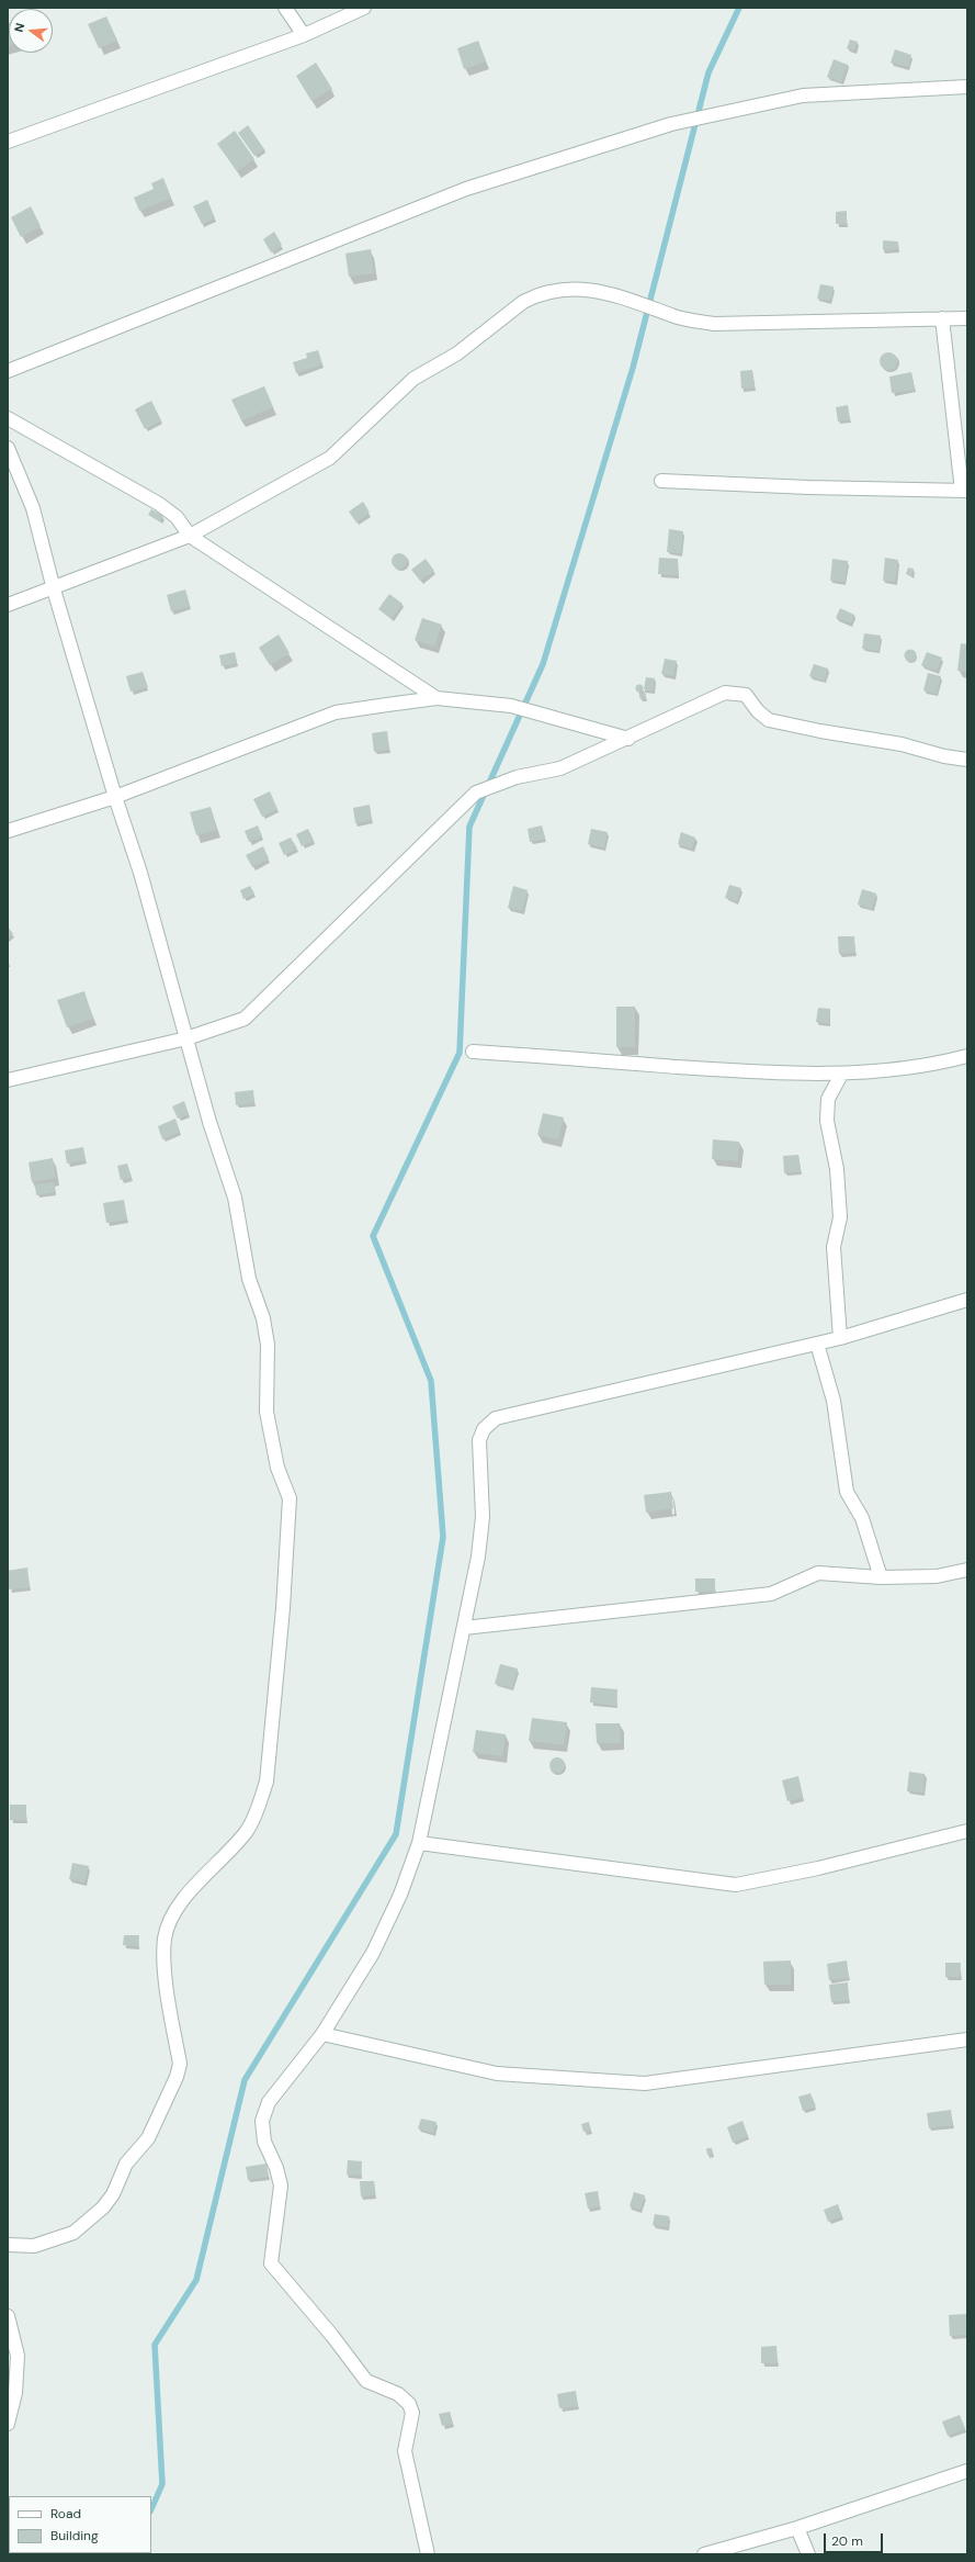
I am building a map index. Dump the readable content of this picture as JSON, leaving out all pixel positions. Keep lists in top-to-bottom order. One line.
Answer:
{"legend":["Road","Building"],"scale_bar":"20 m","north":"left"}
